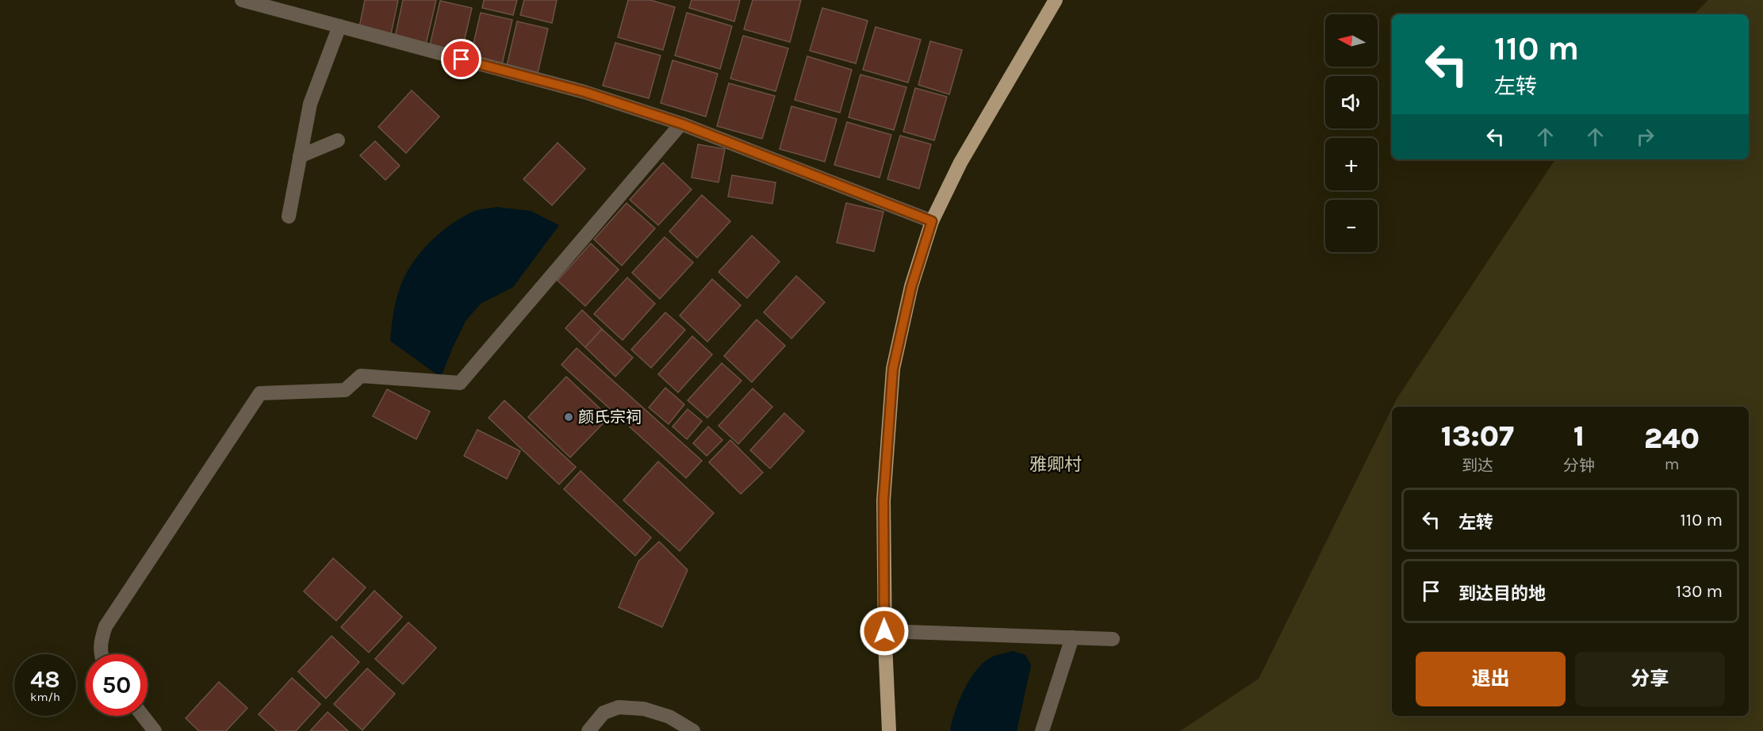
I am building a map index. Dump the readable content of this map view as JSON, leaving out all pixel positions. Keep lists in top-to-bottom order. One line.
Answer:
{"districts":["雅卿村"],"places":["颜氏宗祠"],"north":"left","page":{"map_buttons":["+","−"],"turn":["110 m","左转"],"eta":["13:07","到达","1","分钟","240","m"],"list":[{"name":"左转","value":"110 m"},{"name":"到达目的地","value":"130 m"}],"buttons":["退出","分享"],"speed":"48 km/h","limit":"50"}}
